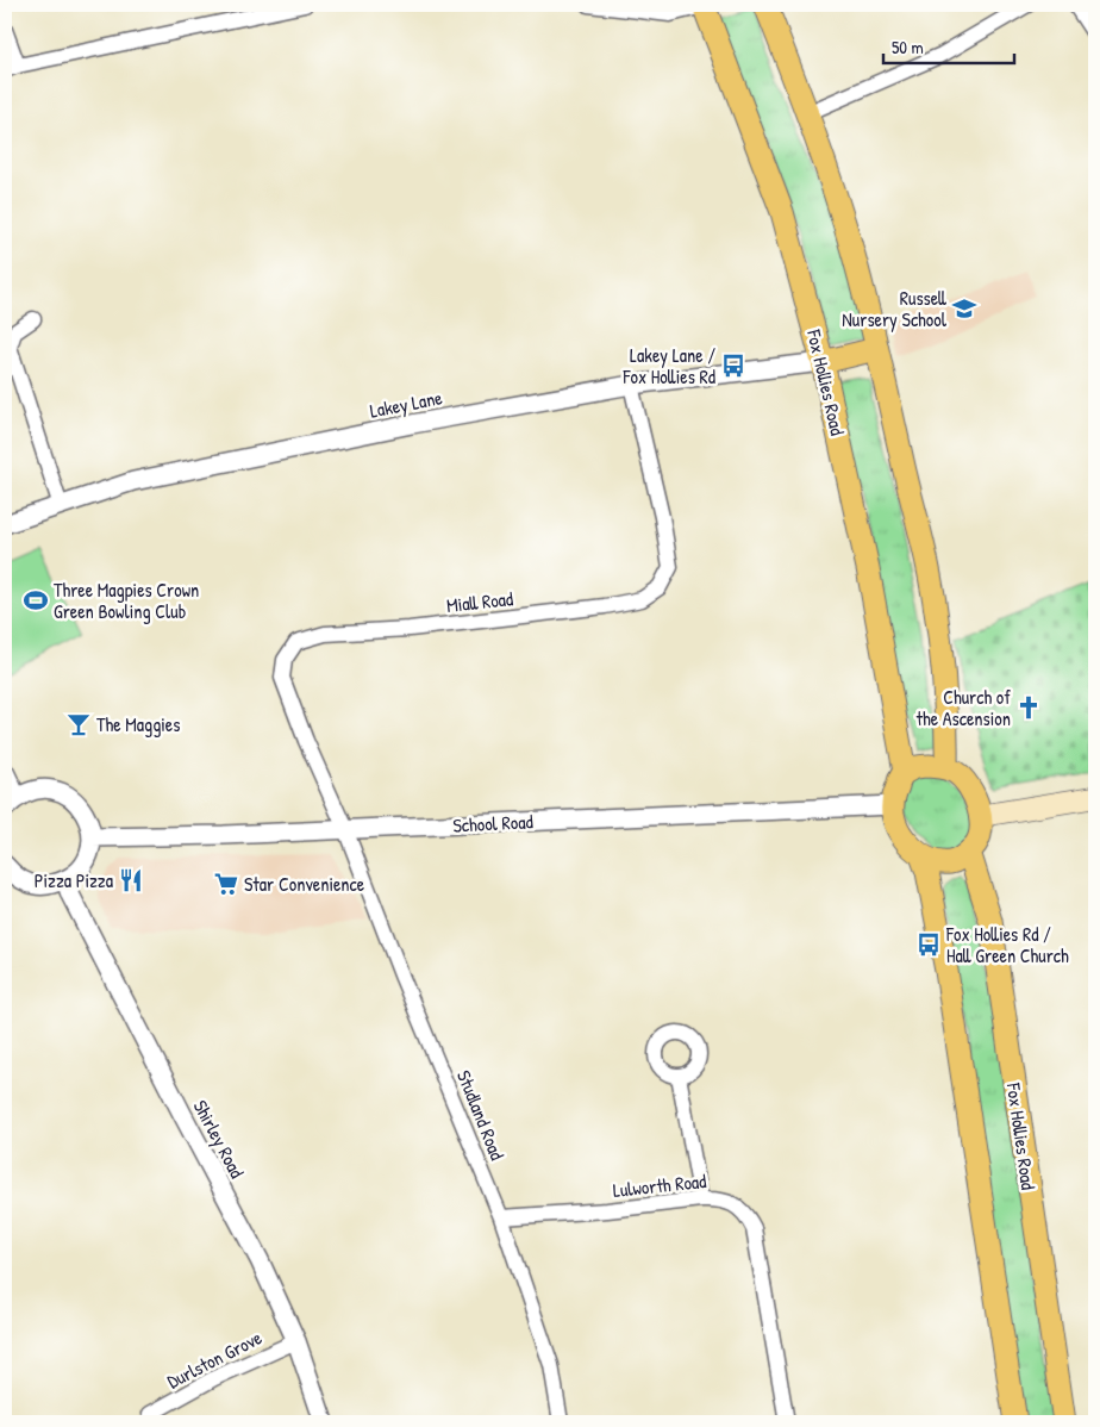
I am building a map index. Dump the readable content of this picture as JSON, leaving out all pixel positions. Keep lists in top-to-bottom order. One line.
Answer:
{"streets":{"main road":["Fox Hollies Road"],"street":["Lakey Lane","Miall Road","School Road","Studland Road","Shirley Road","Lulworth Road","Durlston Grove"]},"crossings":[["Fox Hollies Road","Lakey Lane"],["Fox Hollies Road","School Road"],["Lakey Lane","Miall Road"],["Miall Road","School Road"],["Miall Road","Studland Road"],["School Road","Studland Road"],["Studland Road","Lulworth Road"],["Shirley Road","Durlston Grove"]],"places":{"school or university":["Russell Nursery School"],"bus stop":["Lakey Lane / Fox Hollies Rd","Fox Hollies Rd / Hall Green Church"],"sports":["Three Magpies Crown Green Bowling Club"],"church":["Church of the Ascension"],"bar":["The Maggies"],"restaurant":["Pizza Pizza"],"supermarket":["Star Convenience"]},"scale_bar":"50 m"}
